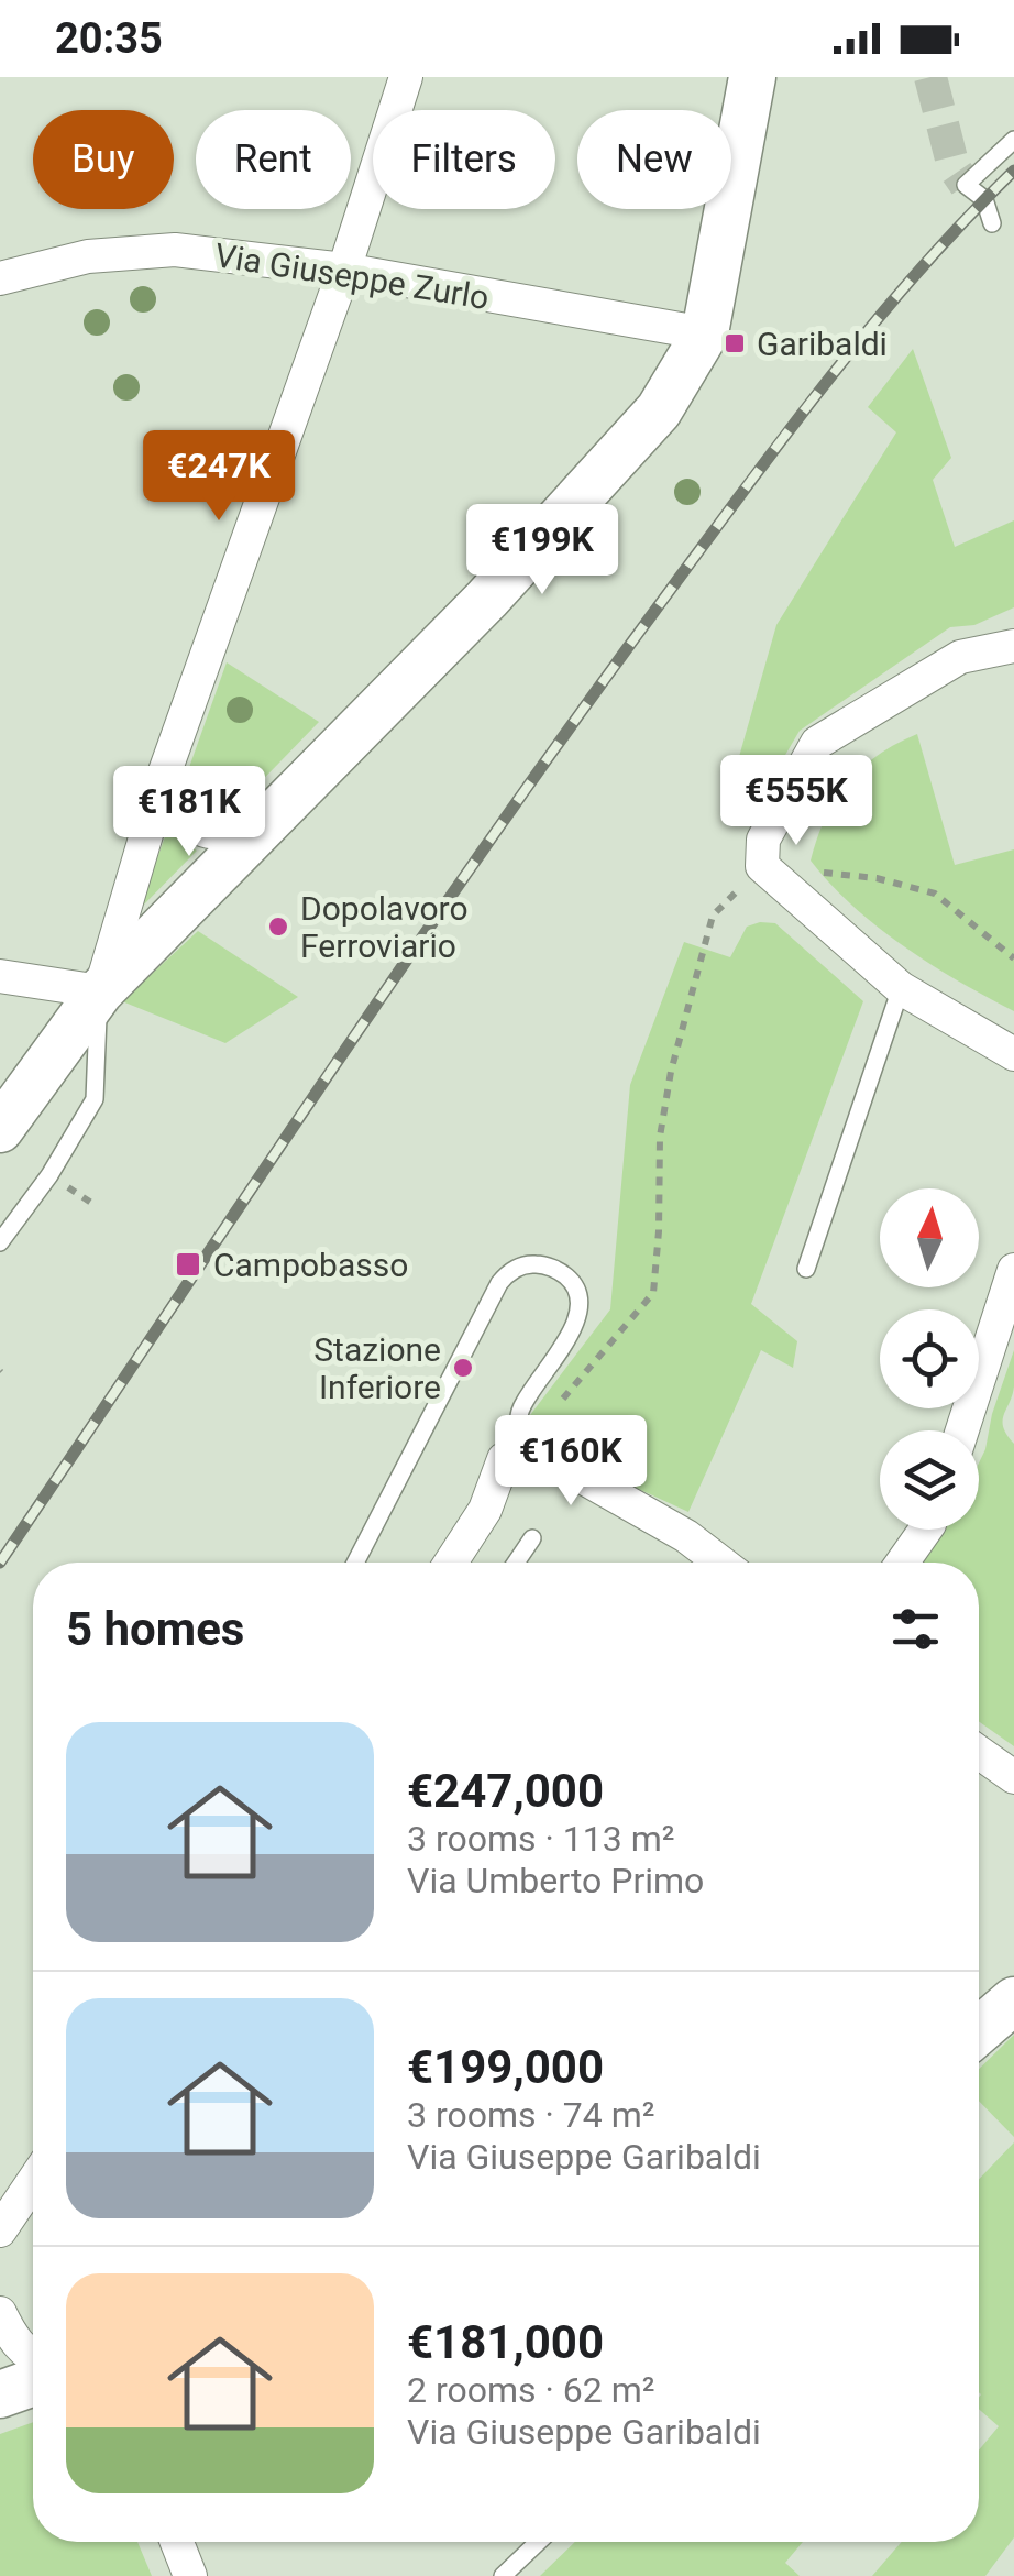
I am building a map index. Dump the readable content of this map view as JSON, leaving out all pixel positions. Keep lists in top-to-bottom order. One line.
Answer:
{"streets":{"street":["Via Giuseppe Zurlo"]},"places":{"transit":["Garibaldi","Campobasso"],"other":["Dopolavoro Ferroviario","Stazione Inferiore"]},"north":"top","page":{"status":"20:35","chip":["Buy","Rent","Filters","New"],"price":["€247K","€199K","€555K","€181K","€160K"],"heading":"5 homes","list":[{"name":"€247,000","note":"3 rooms · 113 m² · Via Umberto Primo"},{"name":"€199,000","note":"3 rooms · 74 m² · Via Giuseppe Garibaldi"},{"name":"€181,000","note":"2 rooms · 62 m² · Via Giuseppe Garibaldi"}]}}
